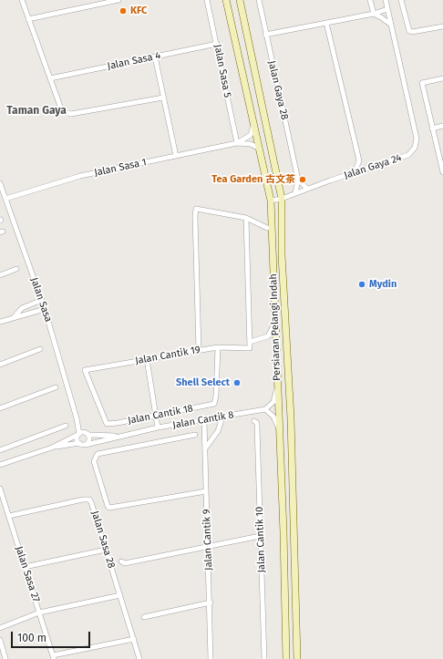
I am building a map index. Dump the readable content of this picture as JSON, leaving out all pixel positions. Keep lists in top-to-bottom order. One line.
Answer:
{"streets":{"main road":["Persiaran Pelangi Indah"],"street":["Jalan Sasa 4","Jalan Sasa 5","Jalan Gaya 28","Jalan Gaya 24","Jalan Sasa 1","Jalan Sasa","Jalan Cantik 19","Jalan Cantik 18","Jalan Cantik 8","Jalan Sasa 28","Jalan Cantik 9","Jalan Cantik 10","Jalan Sasa 27"]},"crossings":[["Jalan Sasa 4","Jalan Sasa 5"],["Jalan Sasa 5","Jalan Sasa 1"],["Jalan Gaya 28","Jalan Gaya 24"],["Jalan Gaya 24","Persiaran Pelangi Indah"],["Jalan Sasa 1","Jalan Sasa"],["Jalan Sasa 1","Persiaran Pelangi Indah"],["Jalan Cantik 19","Jalan Cantik 18"],["Jalan Cantik 8","Jalan Cantik 9"],["Jalan Sasa 28","Jalan Sasa 27"]],"districts":["Taman Gaya"],"places":["KFC","Tea Garden 古文茶","Mydin","Shell Select"],"scale_bar":"100 m"}
